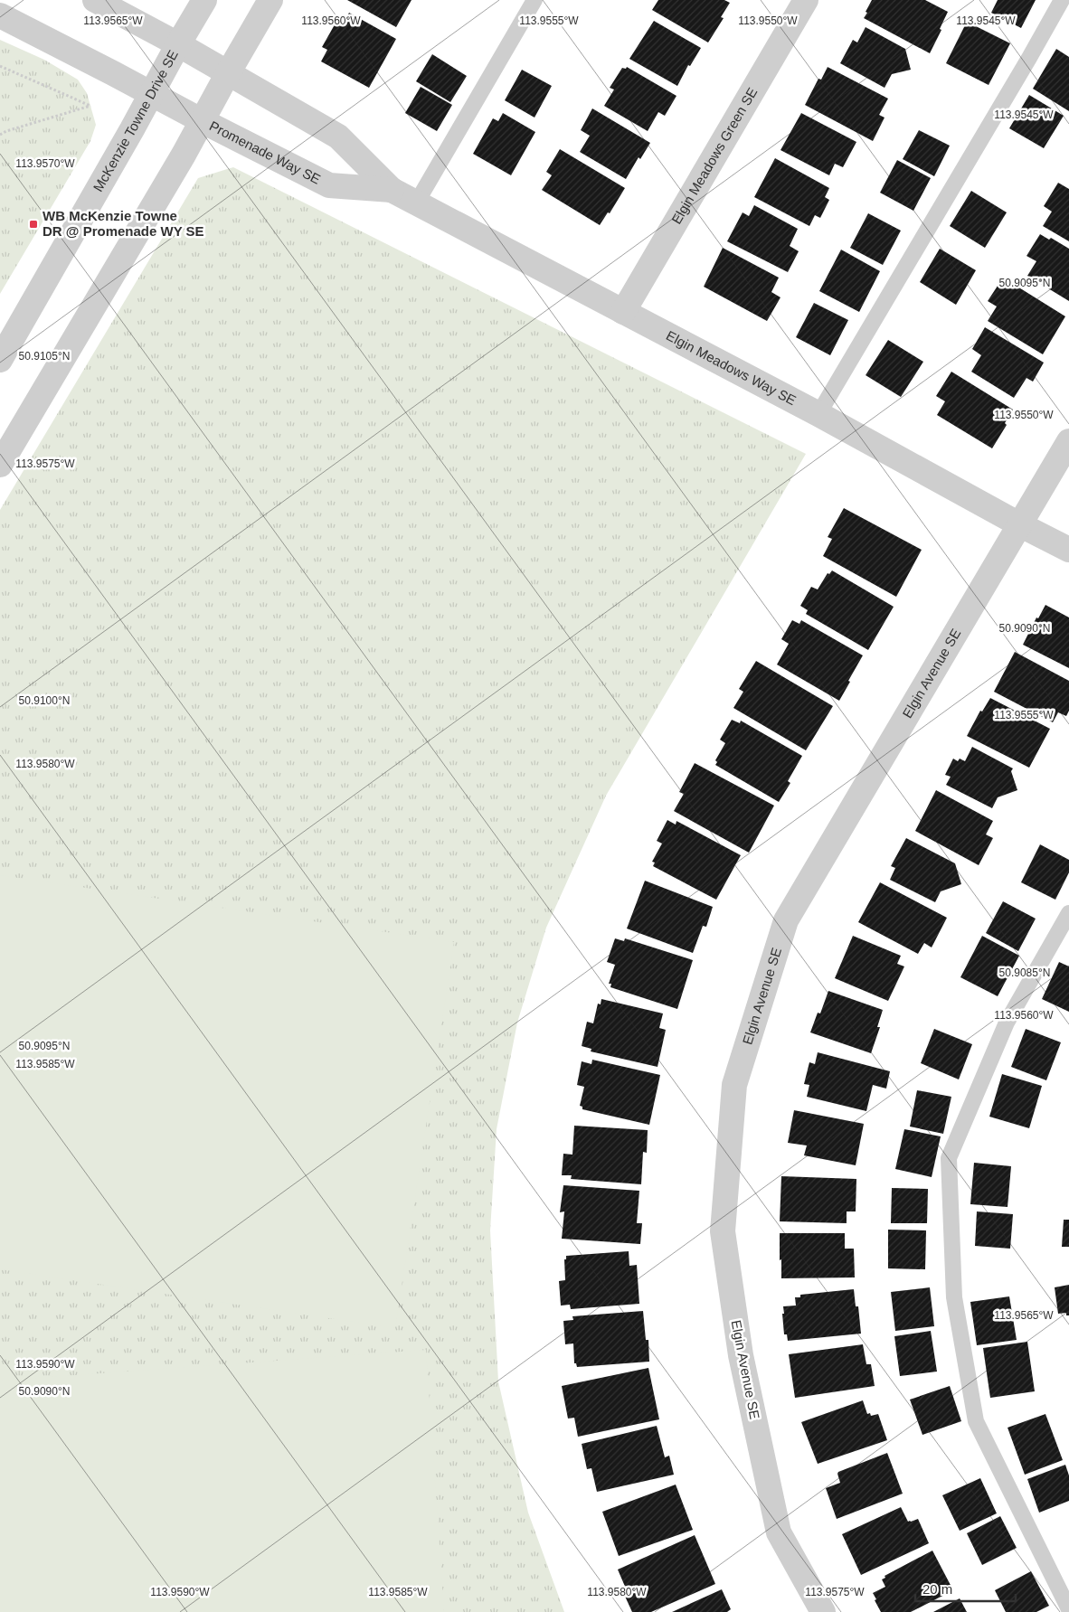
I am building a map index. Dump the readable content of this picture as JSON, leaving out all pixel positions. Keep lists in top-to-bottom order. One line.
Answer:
{"streets":{"street":["McKenzie Towne Drive SE","Promenade Way SE","Elgin Meadows Green SE","Elgin Meadows Way SE","Elgin Avenue SE"]},"crossings":[["McKenzie Towne Drive SE","Promenade Way SE"],["Promenade Way SE","Elgin Meadows Way SE"],["Elgin Meadows Green SE","Elgin Meadows Way SE"],["Elgin Meadows Way SE","Elgin Avenue SE"]],"places":{"transit":["WB McKenzie Towne DR @ Promenade WY SE"]},"scale_bar":"20 m","coordinates":["113.9565°W","113.9560°W","113.9555°W","113.9550°W","113.9545°W","113.9570°W","50.9095°N","50.9105°N","113.9575°W","50.9090°N","50.9100°N","113.9580°W","50.9085°N","113.9585°W","113.9590°W"]}
